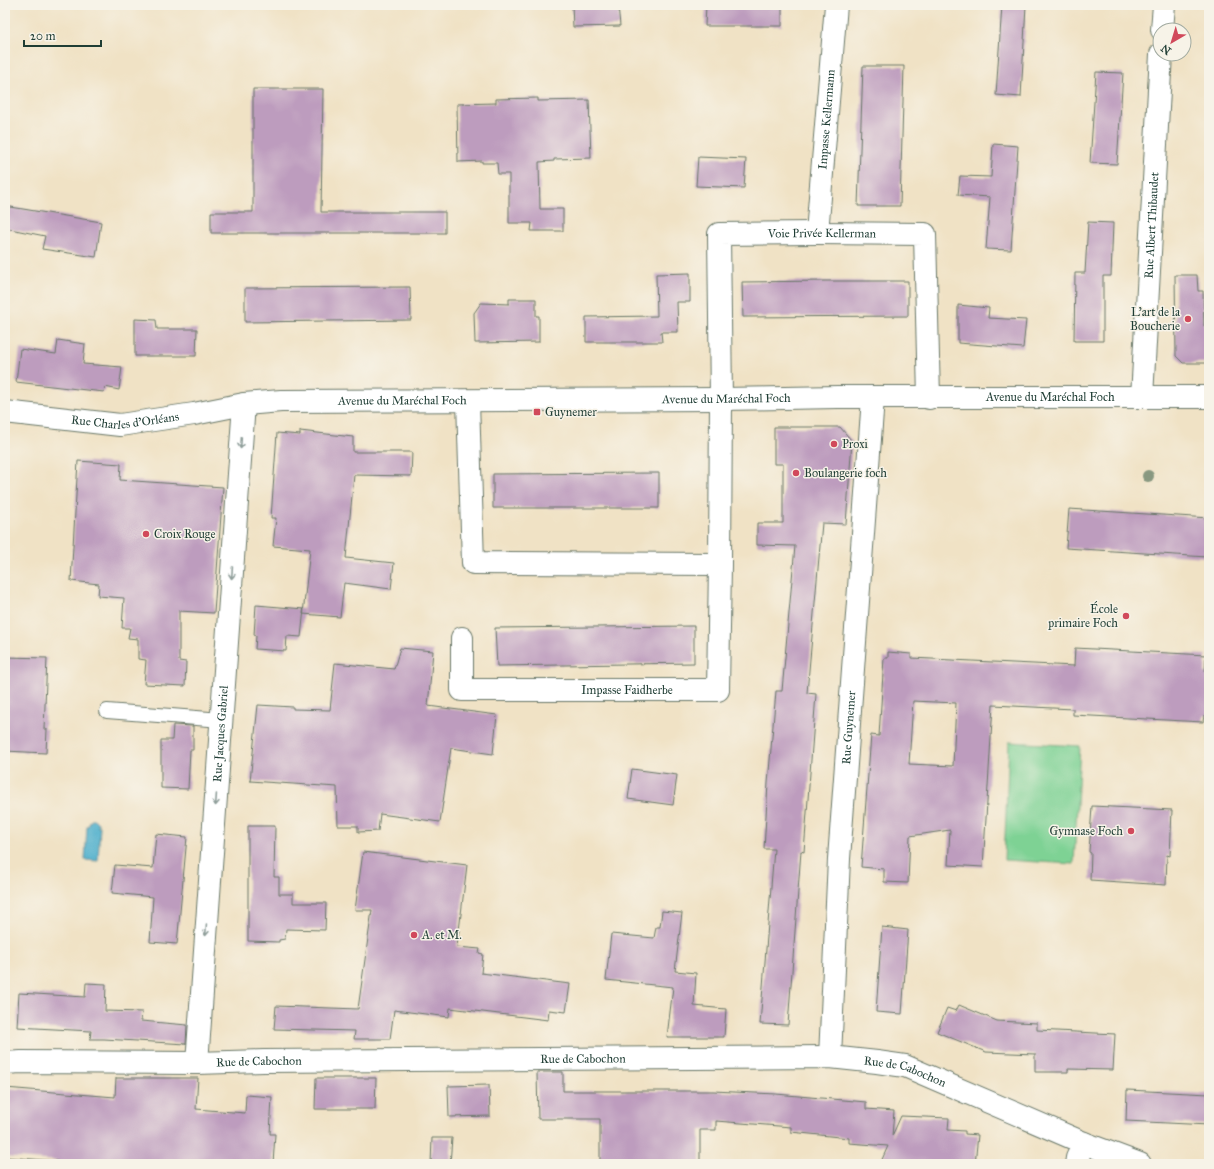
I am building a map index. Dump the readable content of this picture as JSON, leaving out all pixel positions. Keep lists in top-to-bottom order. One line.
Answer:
{"streets":{"street":["Impasse Kellermann","Rue Albert Thibaudet","Voie Privée Kellerman","Avenue du Maréchal Foch","Rue Charles d'Orléans","Impasse Faidherbe","Rue Guynemer","Rue Jacques Gabriel","Rue de Cabochon"]},"crossings":[["Impasse Kellermann","Voie Privée Kellerman"],["Rue Albert Thibaudet","Avenue du Maréchal Foch"],["Voie Privée Kellerman","Avenue du Maréchal Foch"],["Voie Privée Kellerman","Impasse Faidherbe"],["Avenue du Maréchal Foch","Rue Charles d'Orléans"],["Avenue du Maréchal Foch","Impasse Faidherbe"],["Avenue du Maréchal Foch","Rue Guynemer"],["Avenue du Maréchal Foch","Rue Jacques Gabriel"],["Rue Charles d'Orléans","Rue Jacques Gabriel"],["Rue Guynemer","Rue de Cabochon"],["Rue Jacques Gabriel","Rue de Cabochon"]],"one_way":["Rue Jacques Gabriel"],"places":{"other":["L'art de la Boucherie","Proxi","Boulangerie foch","Croix Rouge","École primaire Foch","Gymnase Foch","A. et M."],"transit":["Guynemer"]},"scale_bar":"20 m","north":"bottom left"}
